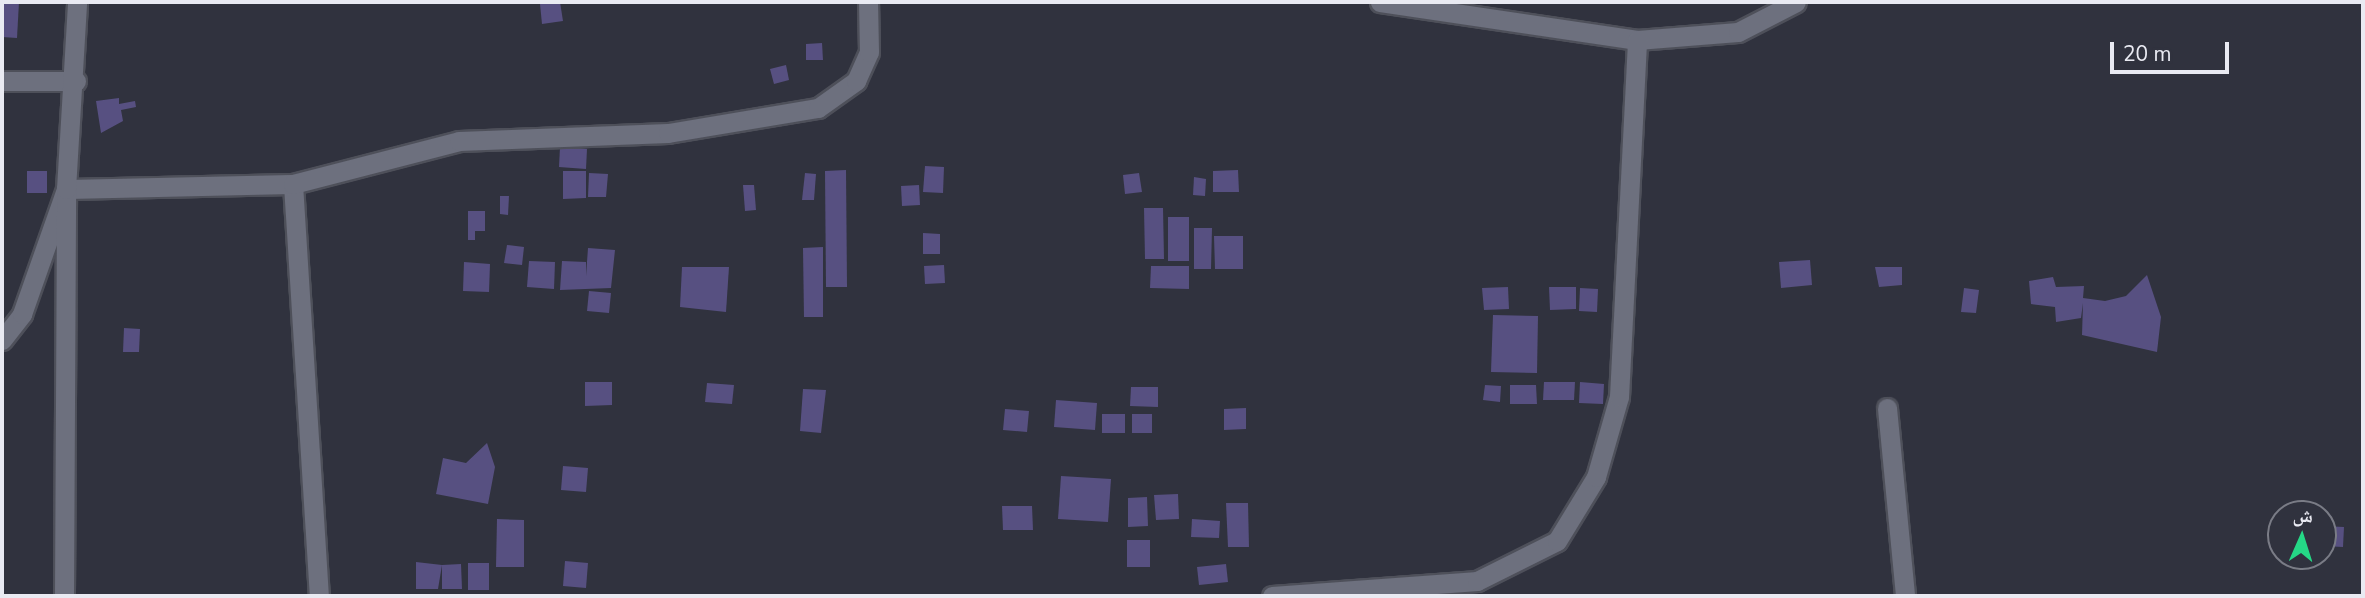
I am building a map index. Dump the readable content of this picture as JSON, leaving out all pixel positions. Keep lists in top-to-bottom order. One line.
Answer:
{"scale_bar":"20 m","north":"top"}
